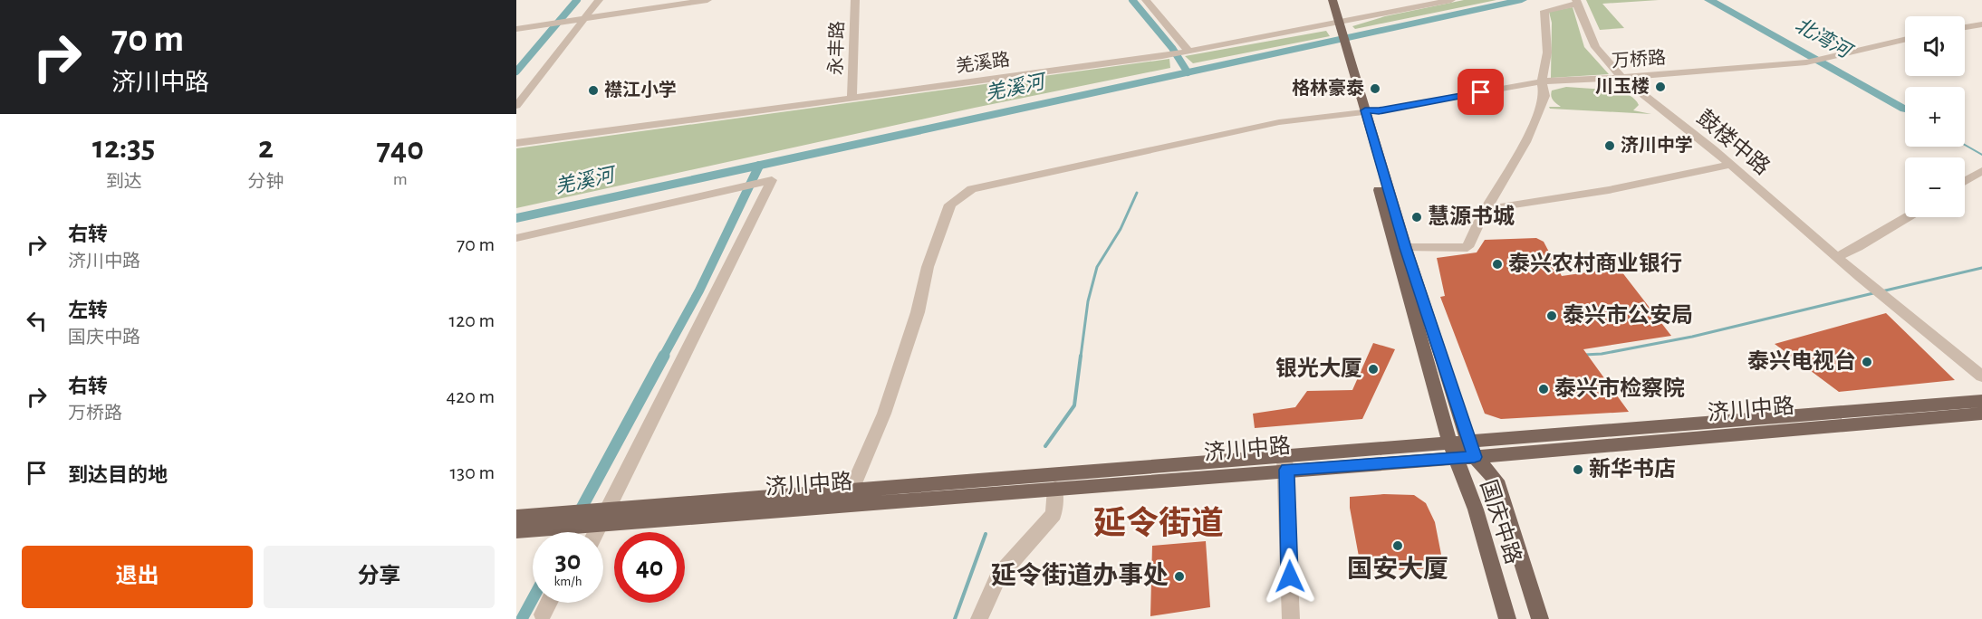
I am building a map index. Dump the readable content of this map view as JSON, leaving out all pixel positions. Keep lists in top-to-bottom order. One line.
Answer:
{"streets":{"main road":["济川中路","国庆中路"],"street":["永丰路","万桥路","羌溪路","鼓楼中路"]},"crossings":[["永丰路","羌溪路"],["万桥路","鼓楼中路"],["万桥路","济川中路"],["万桥路","国庆中路"],["羌溪路","国庆中路"],["济川中路","国庆中路"]],"districts":["延令街道"],"water":["北湾河","羌溪河"],"places":["川玉楼","格林豪泰","襟江小学","济川中学","慧源书城","泰兴农村商业银行","泰兴市公安局","泰兴电视台","银光大厦","泰兴市检察院","新华书店","国安大厦","延令街道办事处"],"page":{"turn":["70 m","济川中路"],"map_buttons":["+","−"],"eta":["12:35","到达","2","分钟","740","m"],"list":[{"name":"右转","note":"济川中路","value":"70 m"},{"name":"左转","note":"国庆中路","value":"120 m"},{"name":"右转","note":"万桥路","value":"420 m"},{"name":"到达目的地","value":"130 m"}],"speed":"30 km/h","limit":"40","buttons":["退出","分享"]}}
